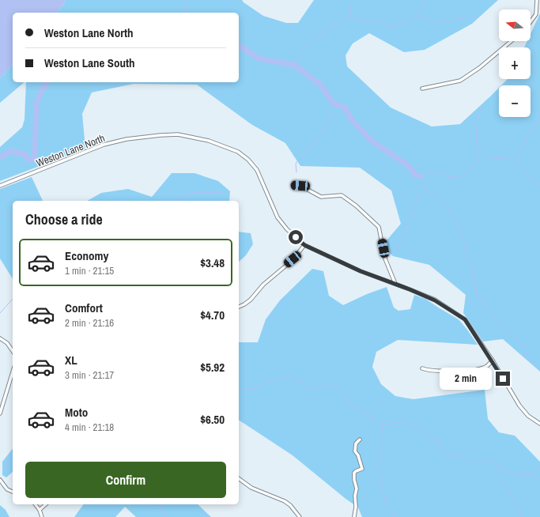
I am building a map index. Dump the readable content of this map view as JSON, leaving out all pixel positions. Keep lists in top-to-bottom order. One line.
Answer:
{"streets":{"street":["Weston Lane North"]},"north":"left","page":{"map_buttons":["+","−"],"banner":["Weston Lane North","Weston Lane South"],"heading":"Choose a ride","list":[{"name":"Economy","note":"1 min · 21:15","value":"$3.48"},{"name":"Comfort","note":"2 min · 21:16","value":"$4.70"},{"name":"XL","note":"3 min · 21:17","value":"$5.92"},{"name":"Moto","note":"4 min · 21:18","value":"$6.50"}],"bubble":"2 min","buttons":"Confirm"}}
